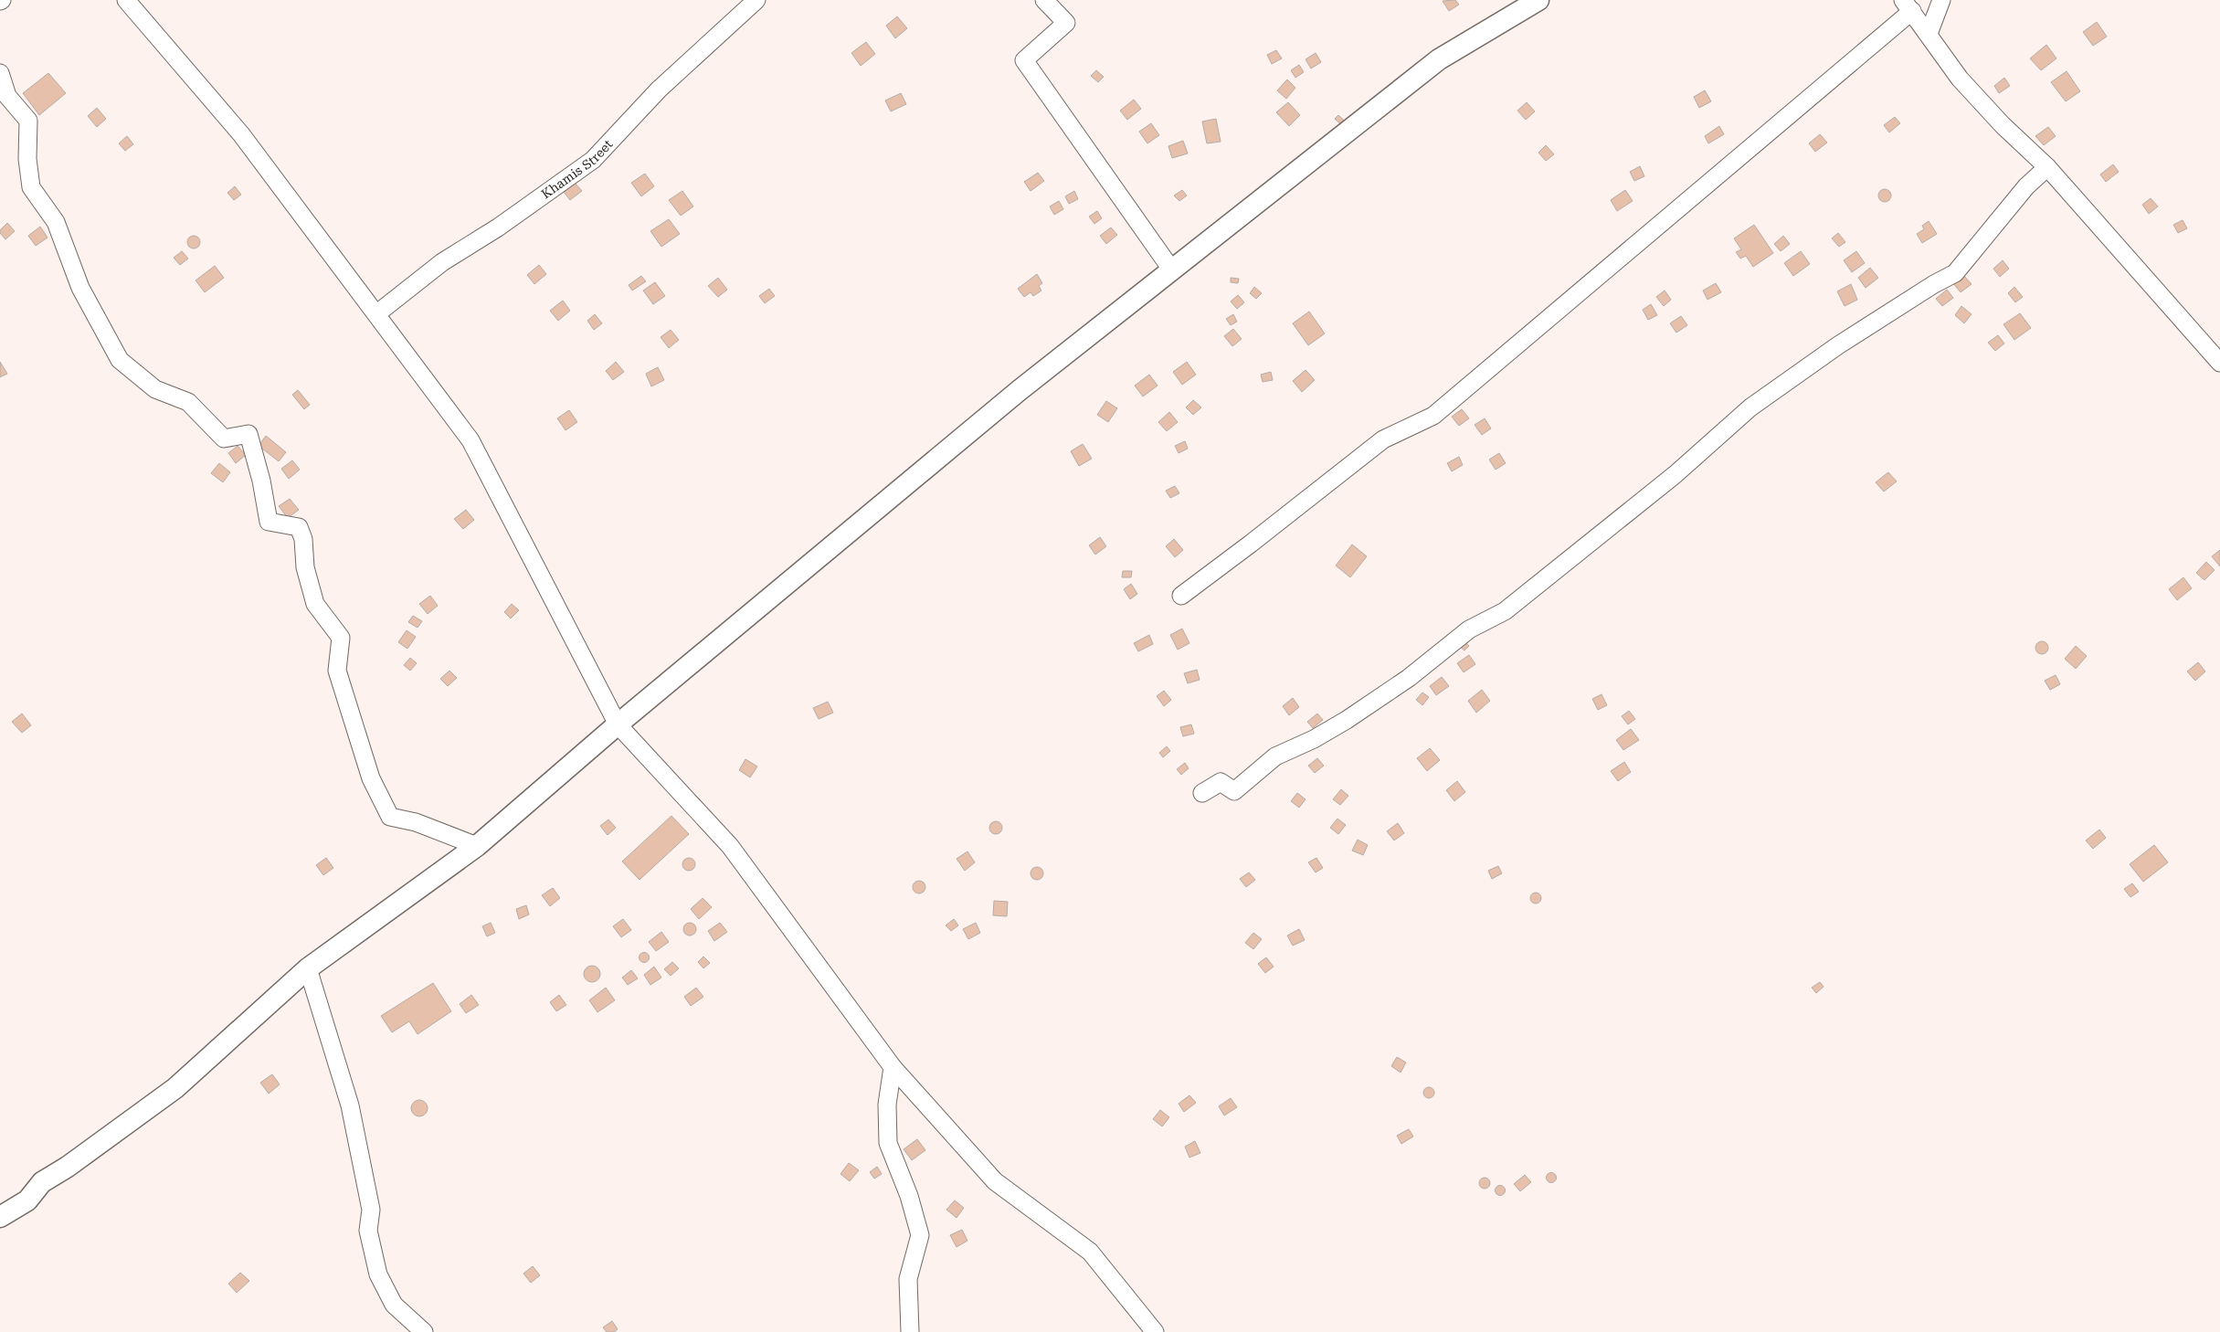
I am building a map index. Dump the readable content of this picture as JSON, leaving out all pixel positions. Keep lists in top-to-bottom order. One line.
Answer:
{"streets":{"street":["Khamis Street"]}}
